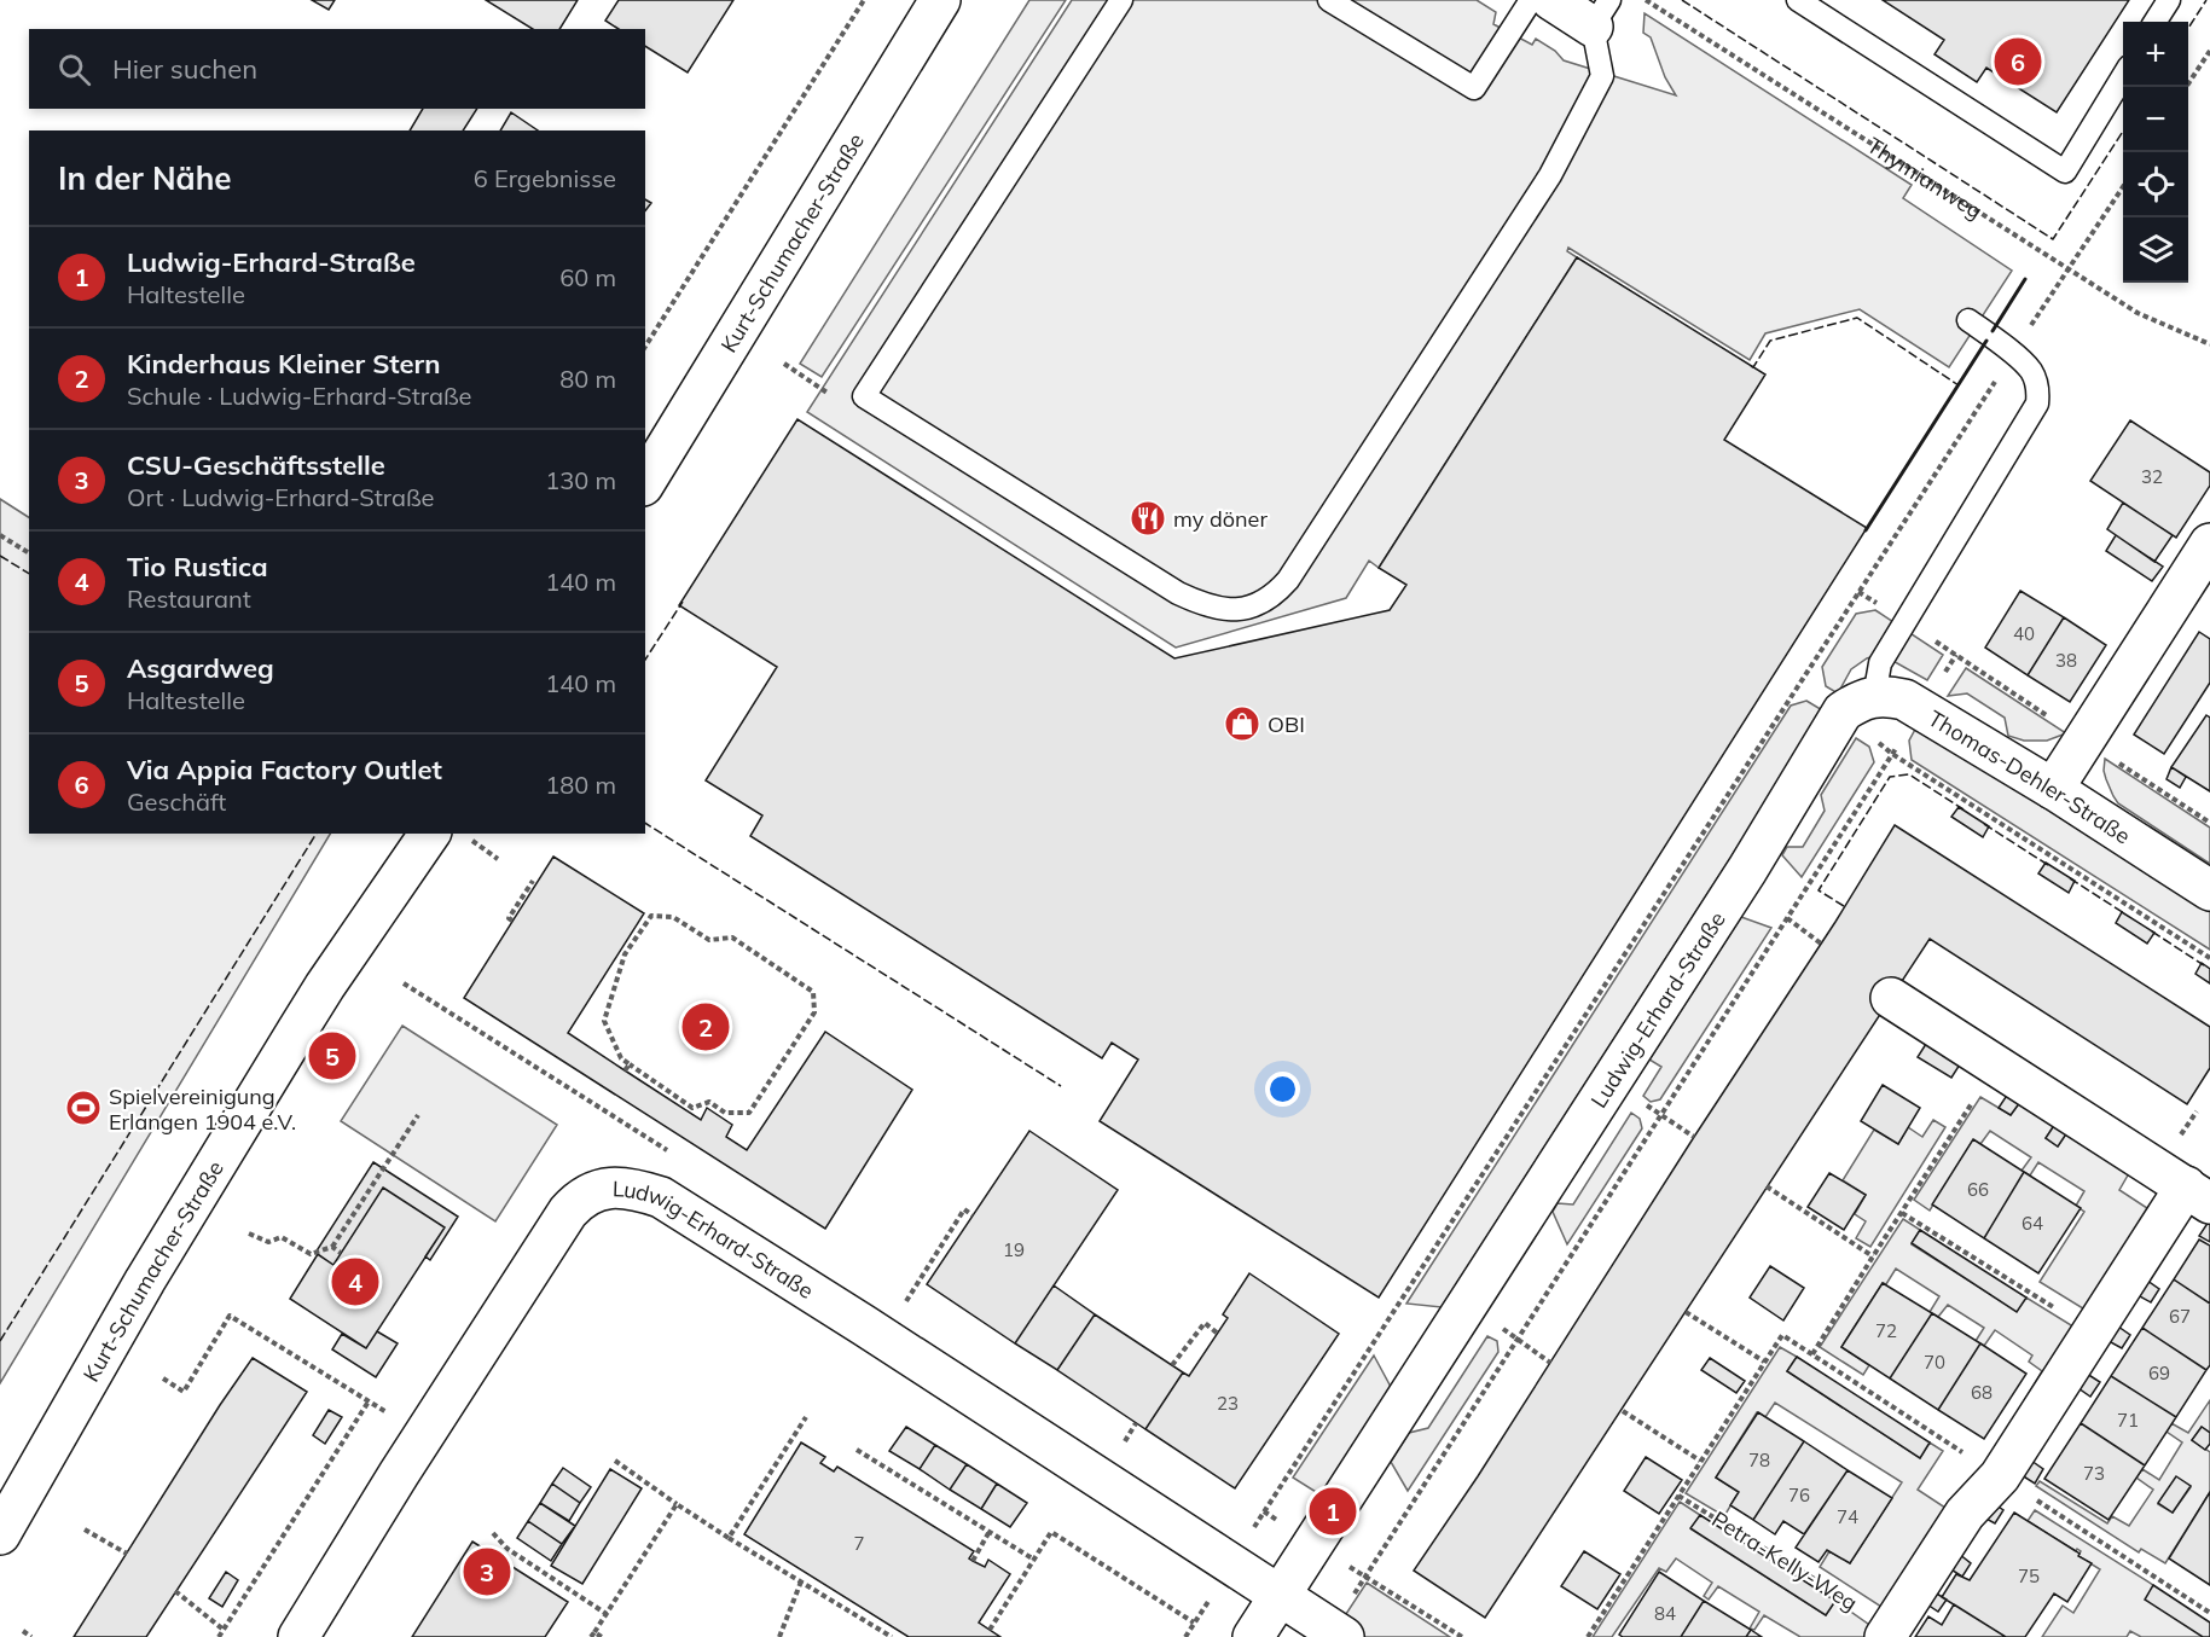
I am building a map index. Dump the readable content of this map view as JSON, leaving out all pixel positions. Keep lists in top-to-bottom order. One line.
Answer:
{"streets":{"street":["Kurt-Schumacher-Straße","Thomas-Dehler-Straße","Ludwig-Erhard-Straße"],"path":["Thymianweg","Petra-Kelly-Weg"]},"crossings":[["Thomas-Dehler-Straße","Ludwig-Erhard-Straße"]],"places":{"restaurant":["my döner"],"shop":["OBI"],"sports":["Spielvereinigung Erlangen 1904 e.V."]},"house_numbers":["32","40","38","66","64","19","67","72","70","69","68","23","71","78","73","76","74","7","75","84"],"page":{"map_buttons":["+","−"],"search":"Hier suchen","pins":["6","2","5","4","1","3"],"heading":["In der Nähe","6 Ergebnisse"],"list":[{"mark":"1","name":"Ludwig-Erhard-Straße","note":"Haltestelle","value":"60 m"},{"mark":"2","name":"Kinderhaus Kleiner Stern","note":"Schule · Ludwig-Erhard-Straße","value":"80 m"},{"mark":"3","name":"CSU-Geschäftsstelle","note":"Ort · Ludwig-Erhard-Straße","value":"130 m"},{"mark":"4","name":"Tio Rustica","note":"Restaurant","value":"140 m"},{"mark":"5","name":"Asgardweg","note":"Haltestelle","value":"140 m"},{"mark":"6","name":"Via Appia Factory Outlet","note":"Geschäft","value":"180 m"}]}}
